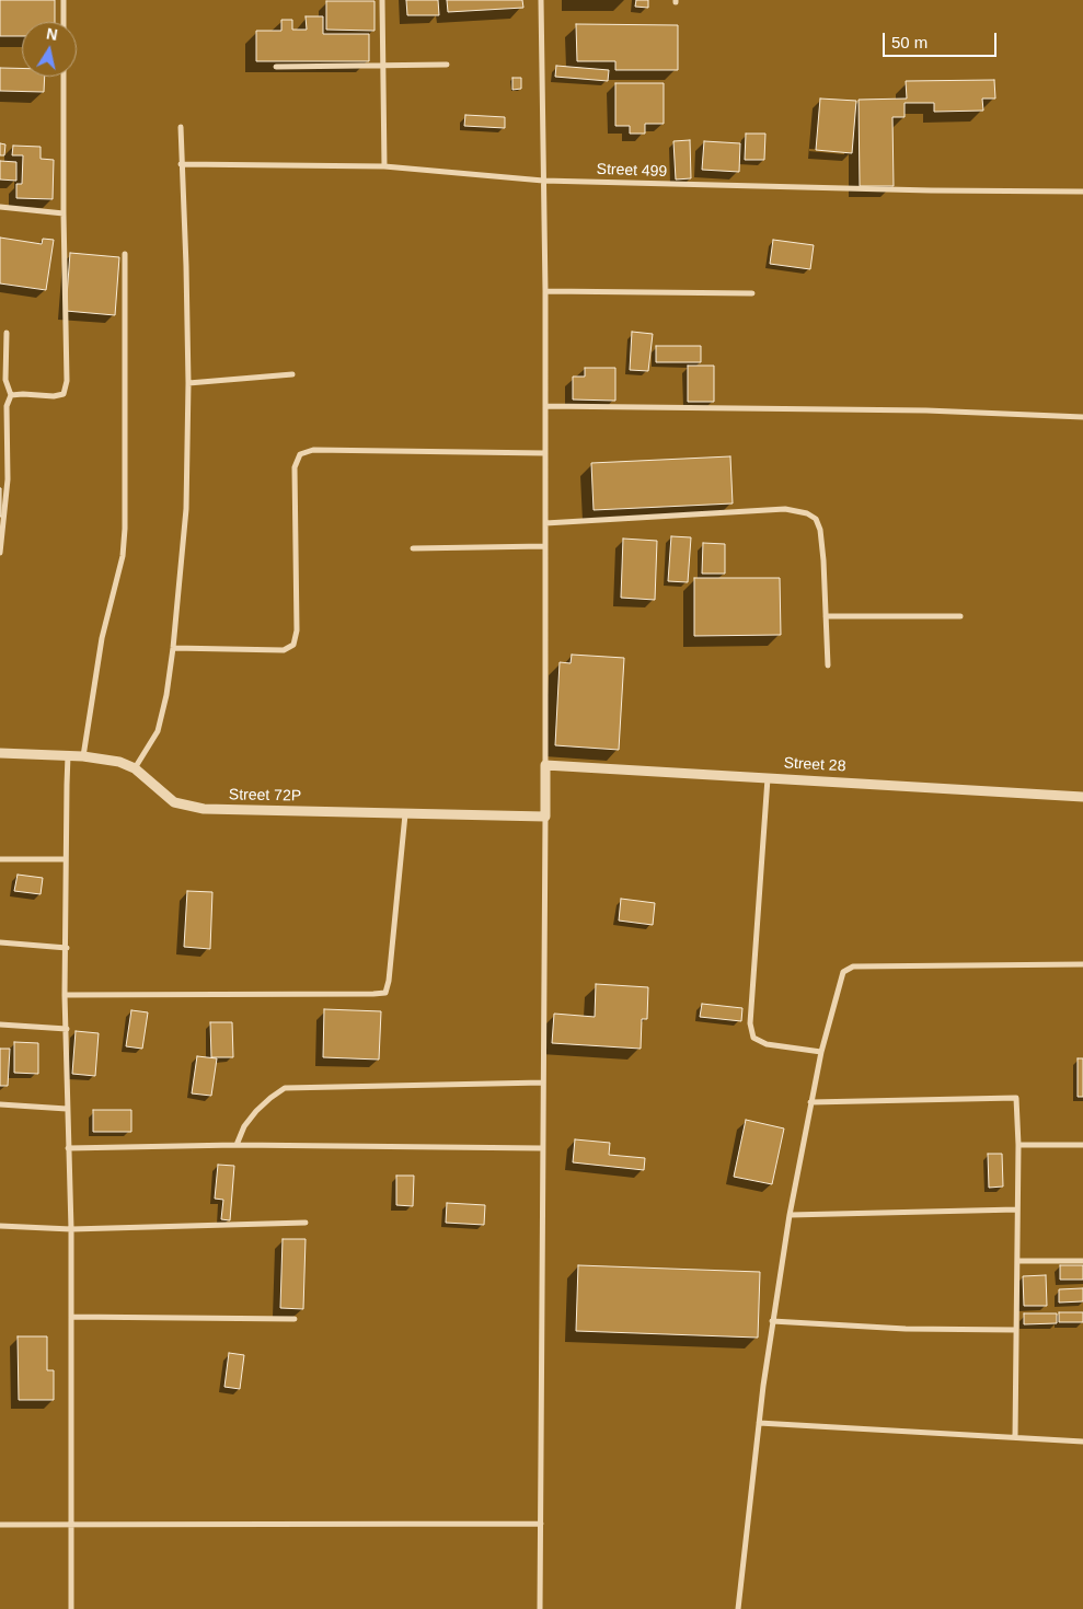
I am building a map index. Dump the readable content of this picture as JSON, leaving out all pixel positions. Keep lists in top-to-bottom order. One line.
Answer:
{"streets":{"street":["Street 499","Street 28","Street 72P"]},"scale_bar":"50 m","north":"top"}
